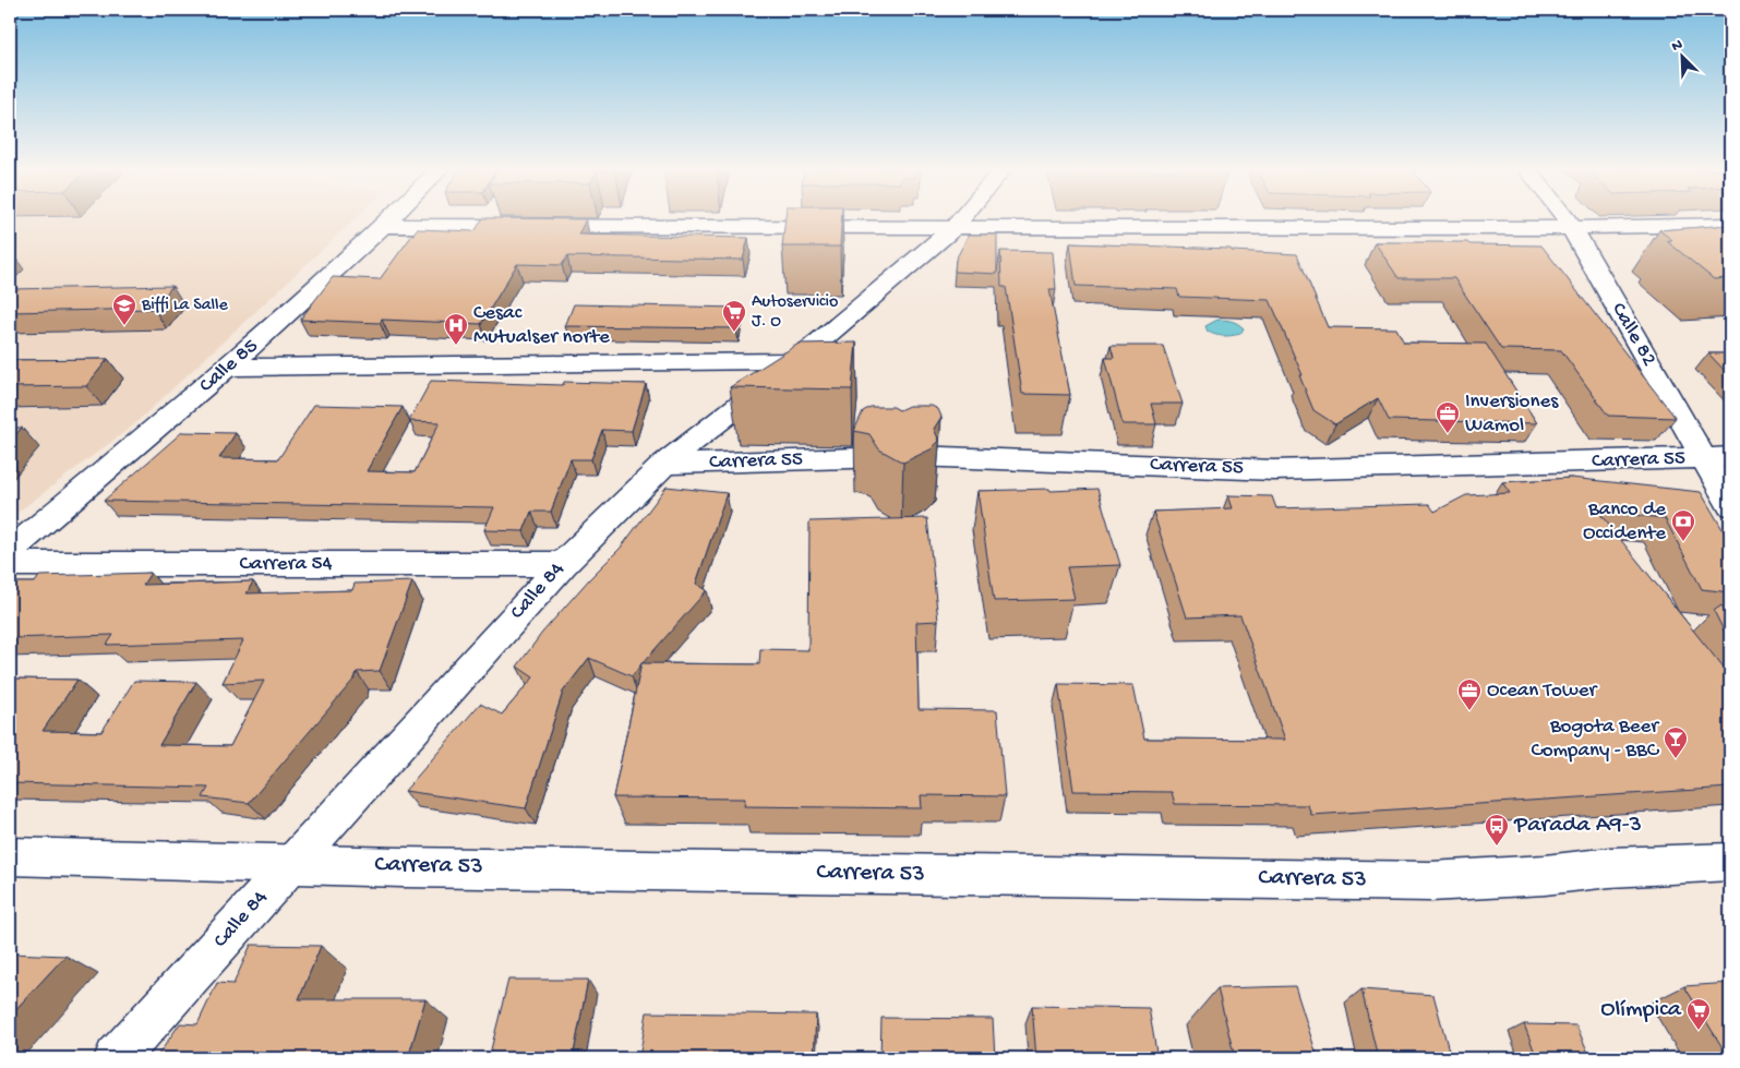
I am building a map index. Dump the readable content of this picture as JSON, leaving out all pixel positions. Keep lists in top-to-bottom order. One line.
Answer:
{"streets":{"street":["Calle 82","Calle 85","Carrera 55","Carrera 54","Calle 84","Carrera 53"]},"crossings":[["Calle 82","Carrera 55"],["Carrera 55","Calle 84"],["Carrera 54","Calle 84"],["Calle 84","Carrera 53"]],"places":{"school or university":["Biffi La Salle"],"supermarket":["Autoservicio J. O","Olímpica"],"hospital":["Cesac Mutualser norte"],"office":["Inversiones Wamol","Ocean Tower"],"bank":["Banco de Occidente"],"bar":["Bogota Beer Company - BBC"],"bus stop":["Parada A9-3"]},"north":"top left"}
